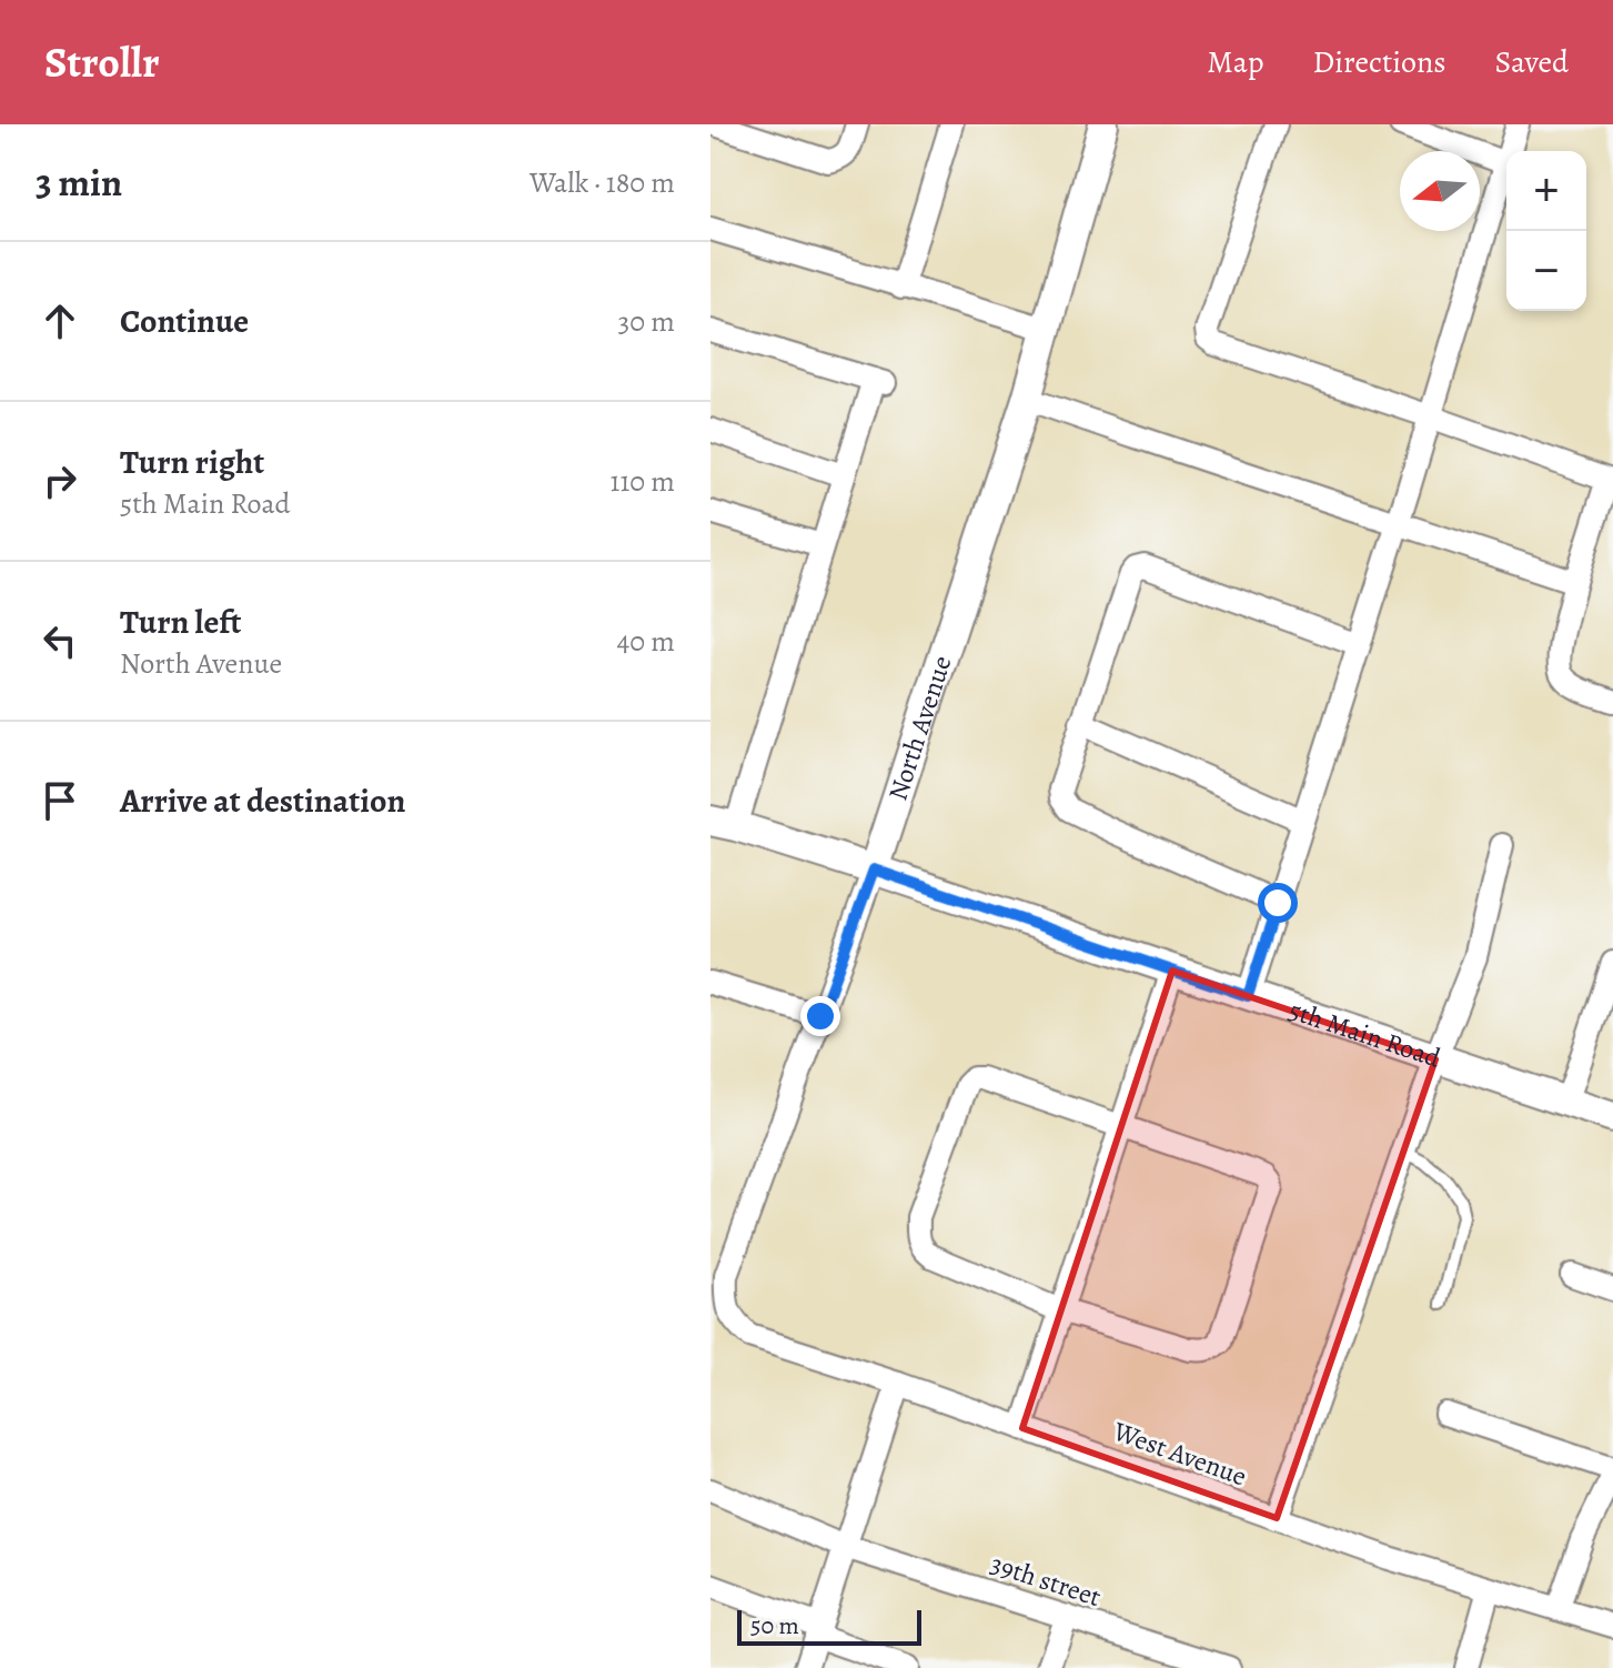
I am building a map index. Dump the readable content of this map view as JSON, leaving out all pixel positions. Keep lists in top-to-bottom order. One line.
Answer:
{"streets":{"street":["North Avenue","5th Main Road","West Avenue","39th street"]},"crossings":[["North Avenue","5th Main Road"],["North Avenue","West Avenue"]],"scale_bar":"50 m","north":"left","page":{"header":"Strollr","nav":["Map","Directions","Saved"],"heading":["3 min","Walk · 180 m"],"map_buttons":["+","−"],"list":[["Continue","30 m"],["Turn right","5th Main Road","110 m"],["Turn left","North Avenue","40 m"],"Arrive at destination"],"scale":"50 m"}}
